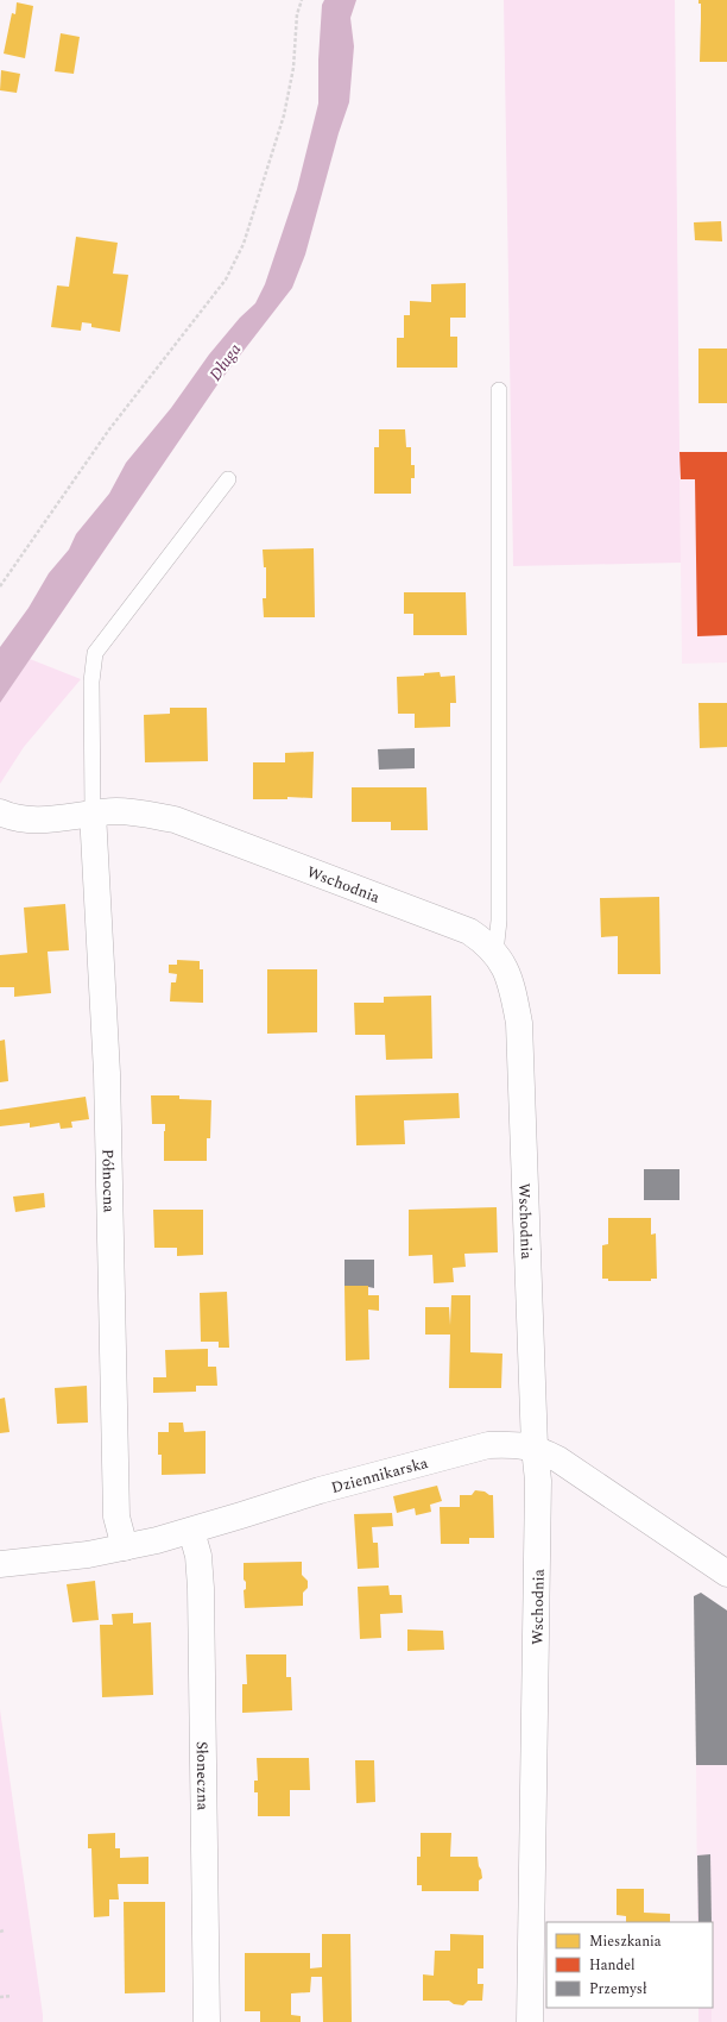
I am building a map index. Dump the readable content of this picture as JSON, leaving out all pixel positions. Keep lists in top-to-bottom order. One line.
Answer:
{"streets":{"street":["Wschodnia","Północna","Dziennikarska","Słoneczna"]},"crossings":[["Wschodnia","Północna"],["Wschodnia","Dziennikarska"],["Północna","Dziennikarska"],["Dziennikarska","Słoneczna"]],"water":["Długa"],"legend":["Mieszkania","Handel","Przemysł"]}
